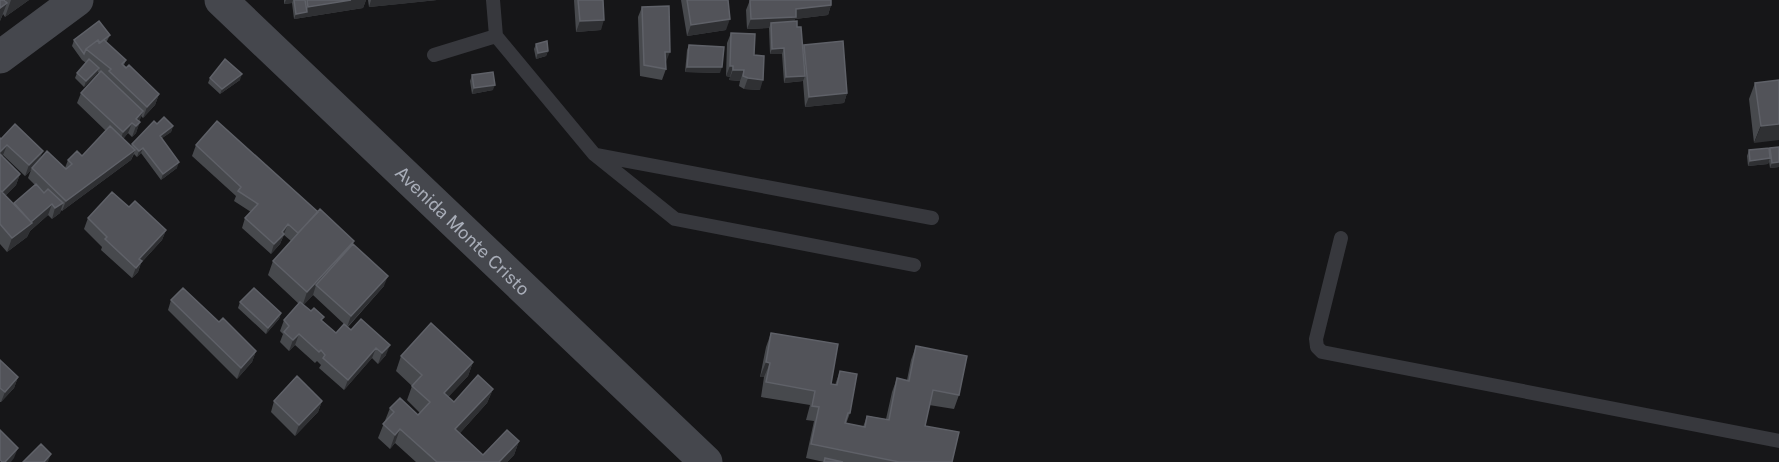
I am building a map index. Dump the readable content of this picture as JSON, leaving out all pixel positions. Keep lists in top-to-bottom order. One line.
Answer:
{"streets":{"main road":["Avenida Monte Cristo"]}}
